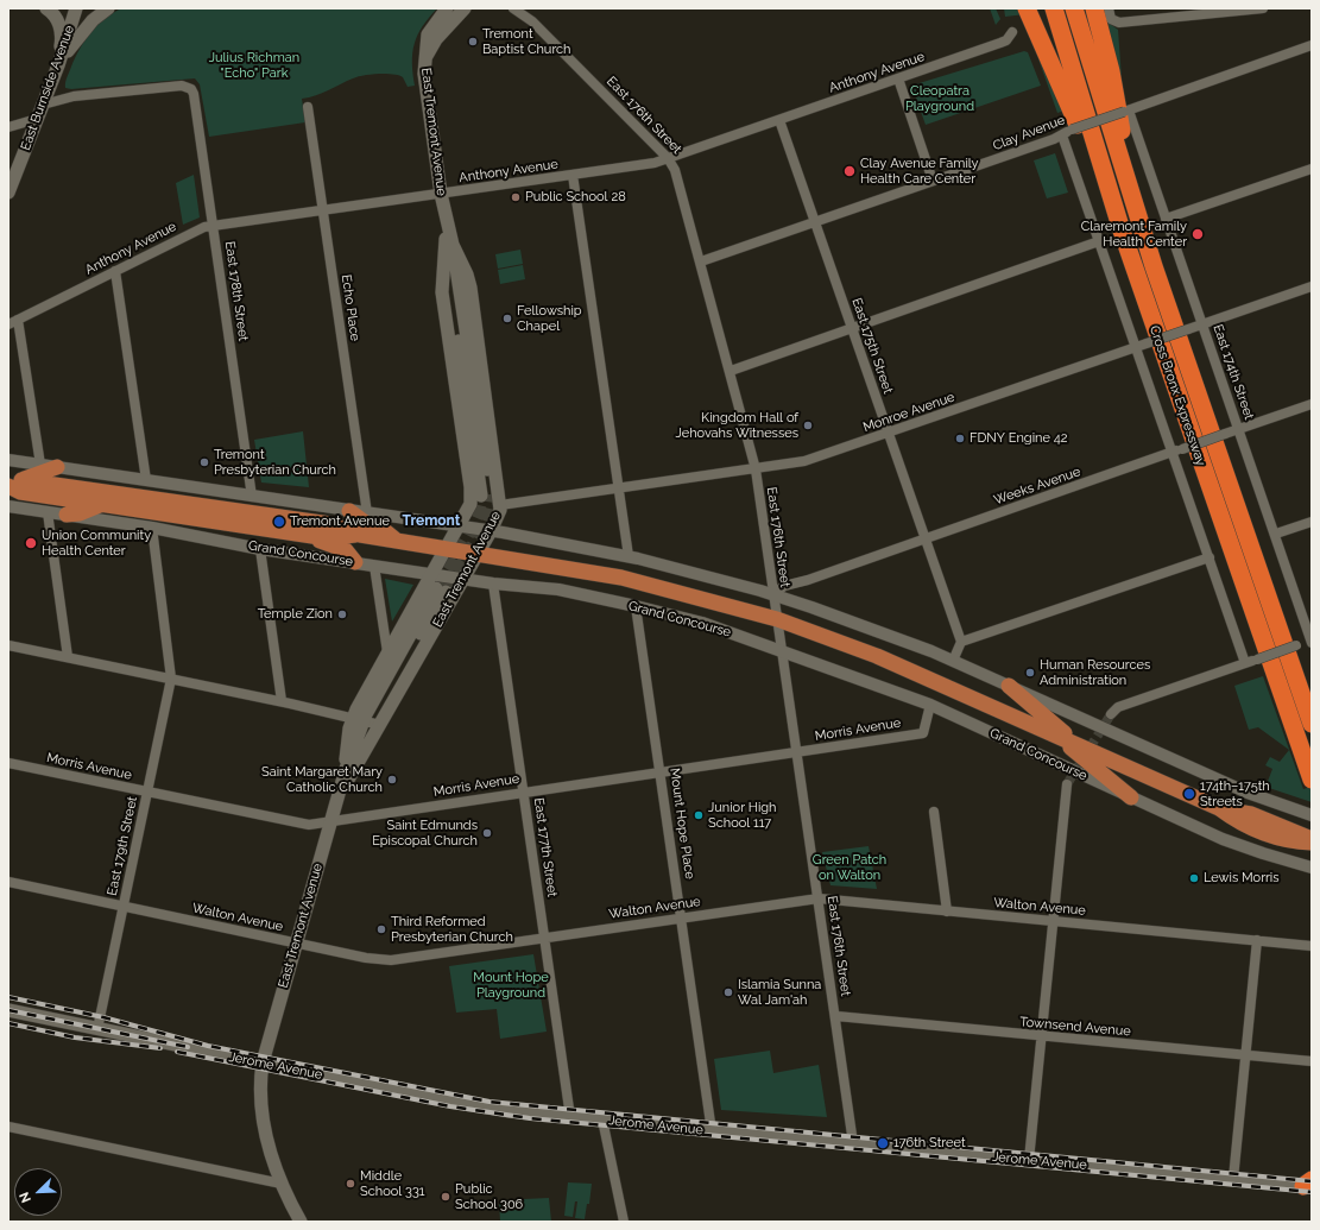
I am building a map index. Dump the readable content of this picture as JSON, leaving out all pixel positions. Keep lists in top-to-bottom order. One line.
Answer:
{"streets":{"highway":["Cross Bronx Expressway"],"main road":["East Burnside Avenue","East Tremont Avenue","Grand Concourse","Jerome Avenue"],"street":["Anthony Avenue","East 176th Street","Clay Avenue","East 178th Street","Echo Place","East 175th Street","East 174th Street","Monroe Avenue","Weeks Avenue","Morris Avenue","Mount Hope Place","East 179th Street","East 177th Street","Walton Avenue","Townsend Avenue"]},"crossings":[["Anthony Avenue","East 176th Street"],["Anthony Avenue","East Tremont Avenue"],["Anthony Avenue","East 178th Street"],["Anthony Avenue","Echo Place"],["Anthony Avenue","East 175th Street"],["East Burnside Avenue","East 178th Street"],["East 176th Street","Clay Avenue"],["East 176th Street","Monroe Avenue"],["East 176th Street","Weeks Avenue"],["East 176th Street","Grand Concourse"],["East 176th Street","Morris Avenue"],["East 176th Street","Walton Avenue"],["East 176th Street","Townsend Avenue"],["East 176th Street","Jerome Avenue"],["East Tremont Avenue","Monroe Avenue"],["East Tremont Avenue","Grand Concourse"],["East Tremont Avenue","Morris Avenue"],["East Tremont Avenue","Walton Avenue"],["East Tremont Avenue","Jerome Avenue"],["Clay Avenue","East 175th Street"],["Clay Avenue","East 174th Street"],["East 175th Street","Monroe Avenue"],["East 175th Street","Weeks Avenue"],["East 174th Street","Monroe Avenue"],["East 174th Street","Weeks Avenue"],["Grand Concourse","Morris Avenue"],["Grand Concourse","Mount Hope Place"],["Grand Concourse","East 179th Street"],["Grand Concourse","East 177th Street"],["Morris Avenue","Mount Hope Place"],["Morris Avenue","East 179th Street"],["Morris Avenue","East 177th Street"],["Mount Hope Place","Walton Avenue"],["Mount Hope Place","Jerome Avenue"],["East 179th Street","Walton Avenue"],["East 179th Street","Jerome Avenue"],["East 177th Street","Walton Avenue"],["East 177th Street","Jerome Avenue"]],"districts":["Tremont"],"parks":["Julius Richman \"Echo\" Park","Cleopatra Playground","Green Patch on Walton","Mount Hope Playground"],"places":["Tremont Baptist Church","Clay Avenue Family Health Care Center","Public School 28","Claremont Family Health Center","Fellowship Chapel","Kingdom Hall of Jehovahs Witnesses","FDNY Engine 42","Tremont Presbyterian Church","Tremont Avenue","Union Community Health Center","Temple Zion","Human Resources Administration","Saint Margaret Mary Catholic Church","174th–175th Streets","Junior High School 117","Saint Edmunds Episcopal Church","Lewis Morris","Third Reformed Presbyterian Church","Islamia Sunna Wal Jam'ah","176th Street","Middle School 331","Public School 306"],"north":"bottom left"}
